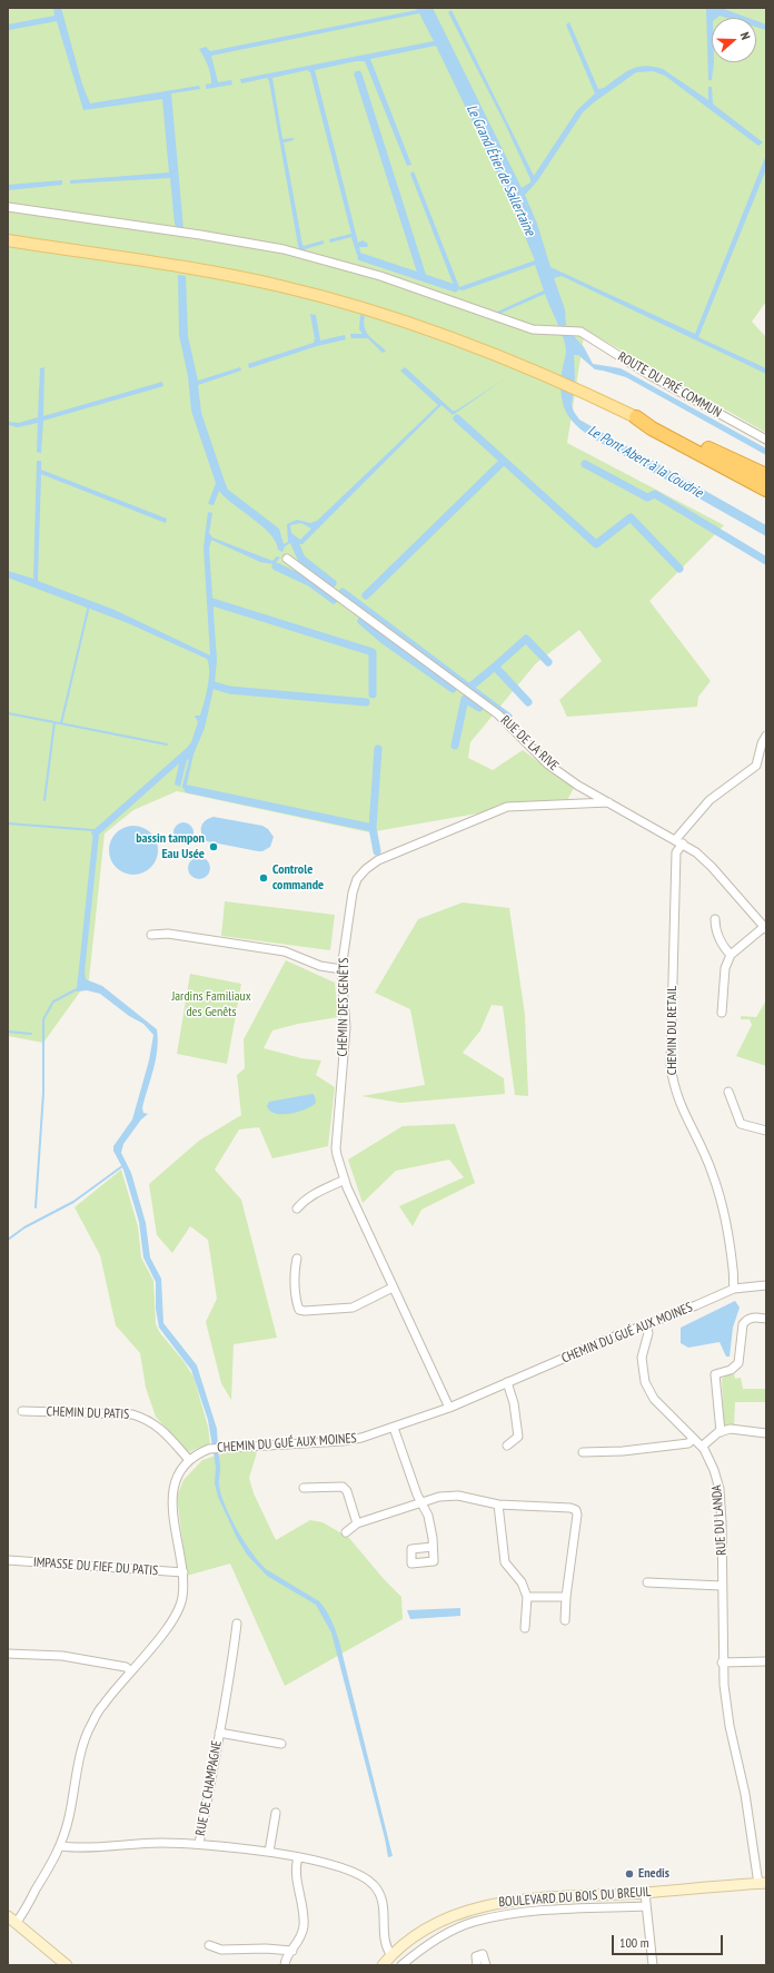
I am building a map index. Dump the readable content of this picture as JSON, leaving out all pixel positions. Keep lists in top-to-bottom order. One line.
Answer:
{"streets":{"main road":["BOULEVARD DU BOIS DU BREUIL"],"street":["ROUTE DU PRÉ COMMUN","RUE DE LA RIVE","CHEMIN DES GENÊTS","CHEMIN DU RETAIL","CHEMIN DU GUÉ AUX MOINES","CHEMIN DU PATIS","RUE DU LANDA","IMPASSE DU FIEF DU PATIS","RUE DE CHAMPAGNE"]},"crossings":[["RUE DE LA RIVE","CHEMIN DES GENÊTS"],["RUE DE LA RIVE","CHEMIN DU RETAIL"],["CHEMIN DES GENÊTS","CHEMIN DU GUÉ AUX MOINES"],["CHEMIN DU RETAIL","CHEMIN DU GUÉ AUX MOINES"],["CHEMIN DU GUÉ AUX MOINES","CHEMIN DU PATIS"],["CHEMIN DU GUÉ AUX MOINES","RUE DU LANDA"],["CHEMIN DU GUÉ AUX MOINES","IMPASSE DU FIEF DU PATIS"],["RUE DU LANDA","BOULEVARD DU BOIS DU BREUIL"]],"water":["Le Grand Étier de Sallertaine","Le Pont Abert à la Coudrie"],"parks":["Jardins Familiaux des Genêts"],"places":["bassin tampon Eau Usée","Controle commande","Enedis"],"scale_bar":"100 m","north":"right"}
